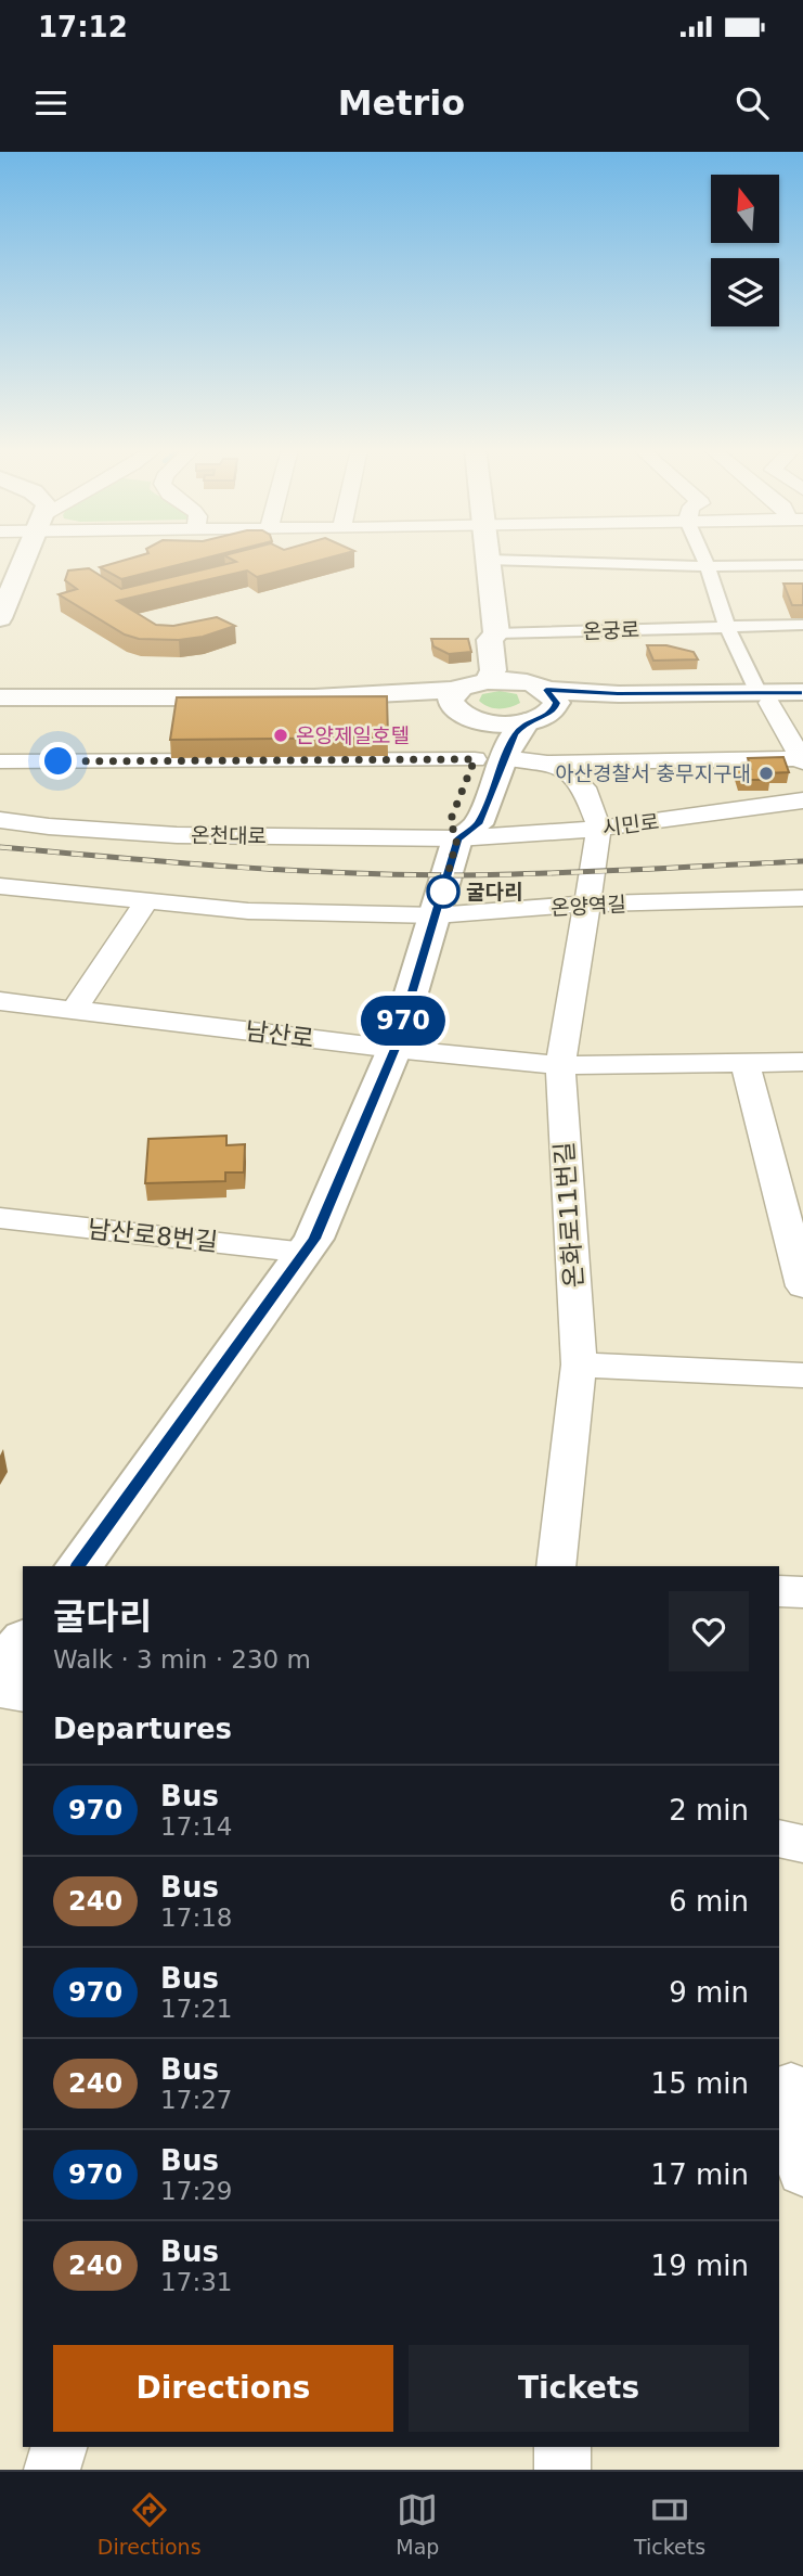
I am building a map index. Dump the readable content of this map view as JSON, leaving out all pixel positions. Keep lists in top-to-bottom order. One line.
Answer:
{"streets":{"street":["온궁로","시민로","온천대로","온양역길","남산로","온화로11번길","남산로8번길"]},"crossings":[["시민로","온천대로"],["남산로","온화로11번길"]],"places":["온양제일호텔","아산경찰서 충무지구대","굴다리"],"lines":["bus line 970"],"north":"top","page":{"status":"17:12","header":"Metrio","on_map":"970","heading":[["굴다리","Walk · 3 min · 230 m"],"Departures"],"list":[{"mark":"970","name":"Bus","note":"17:14","value":"2 min"},{"mark":"240","name":"Bus","note":"17:18","value":"6 min"},{"mark":"970","name":"Bus","note":"17:21","value":"9 min"},{"mark":"240","name":"Bus","note":"17:27","value":"15 min"},{"mark":"970","name":"Bus","note":"17:29","value":"17 min"},{"mark":"240","name":"Bus","note":"17:31","value":"19 min"}],"buttons":["Directions","Tickets"],"tabs":["Directions","Map","Tickets"]}}
